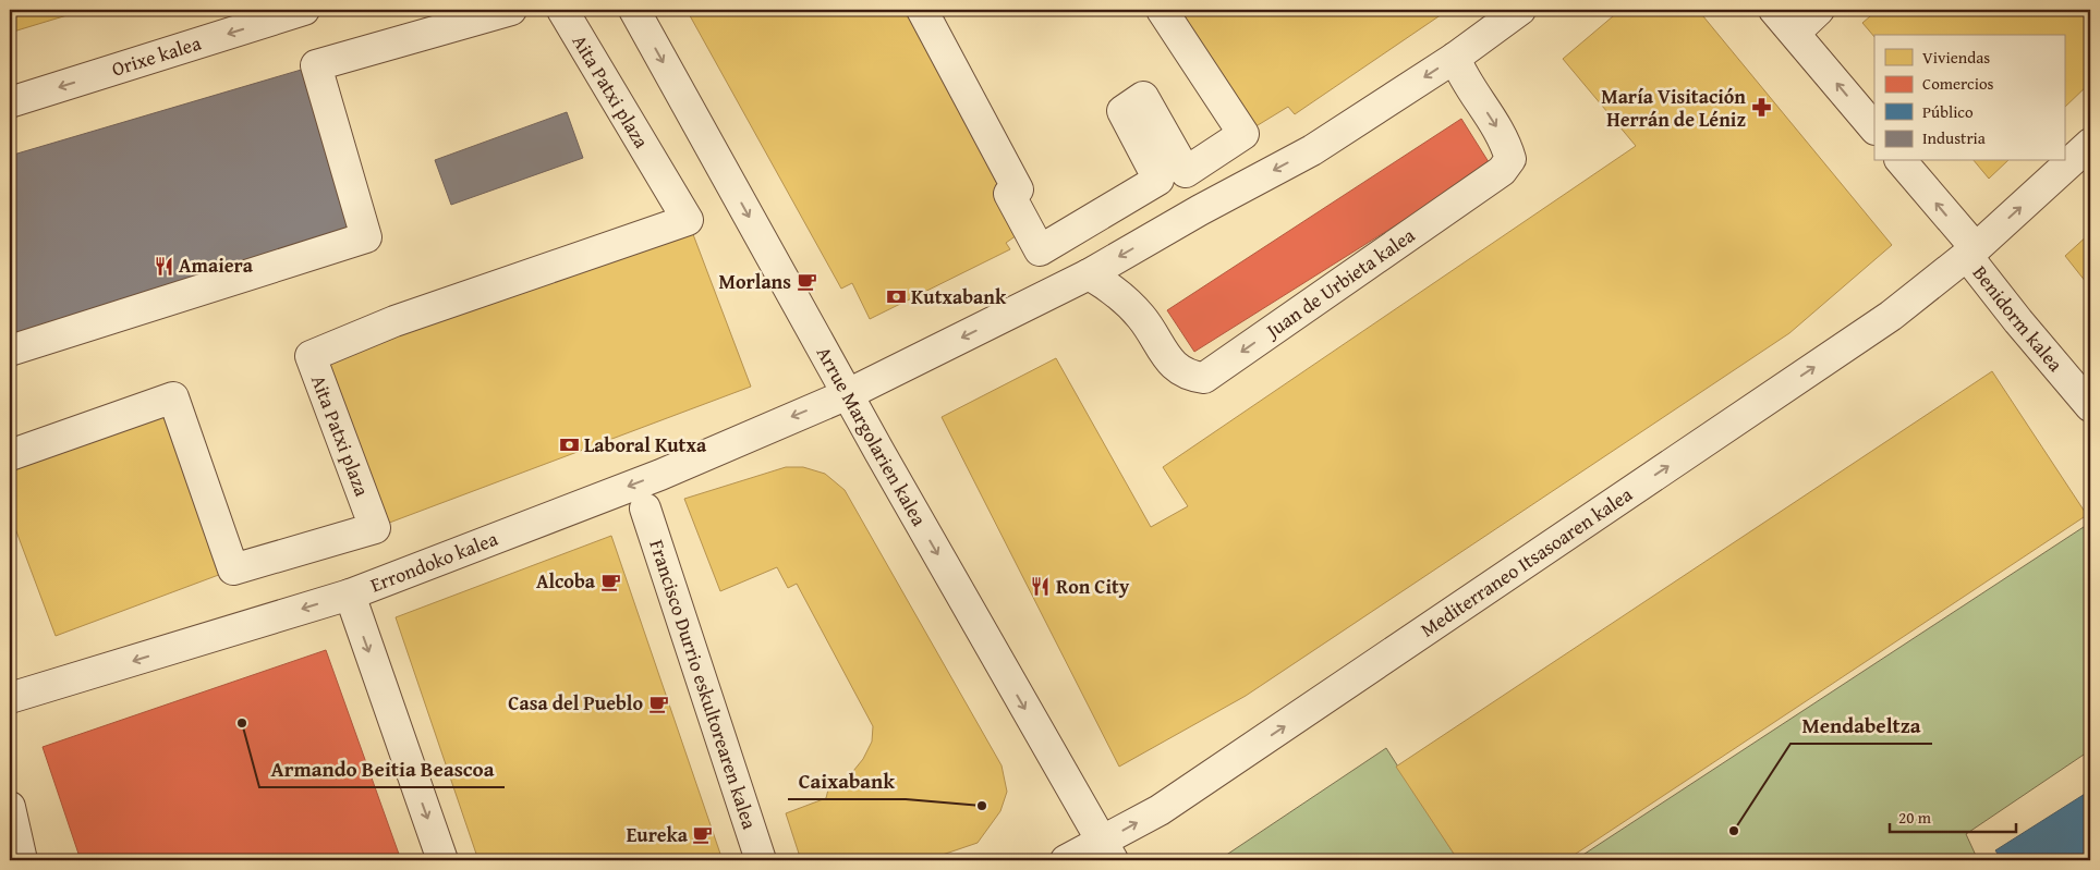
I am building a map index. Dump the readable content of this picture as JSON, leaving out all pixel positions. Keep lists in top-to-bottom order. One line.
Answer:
{"streets":{"street":["Orixe kalea","Aita Patxi plaza","Juan de Urbieta kalea","Benidorm kalea","Arrue Margolarien kalea","Errondoko kalea","Mediterraneo Itsasoaren kalea","Francisco Durrio eskultorearen kalea"]},"crossings":[["Benidorm kalea","Mediterraneo Itsasoaren kalea"],["Arrue Margolarien kalea","Errondoko kalea"],["Arrue Margolarien kalea","Mediterraneo Itsasoaren kalea"]],"one_way":["Orixe kalea","Benidorm kalea","Arrue Margolarien kalea","Errondoko kalea","Mediterraneo Itsasoaren kalea"],"places":{"pharmacy":["María Visitación Herrán de Léniz"],"restaurant":["Amaiera","Ron City"],"cafe":["Morlans","Alcoba","Casa del Pueblo","Eureka"],"bank":["Kutxabank","Laboral Kutxa"],"other":["Armando Beitia Beascoa","Caixabank","Mendabeltza"]},"legend":["Viviendas","Comercios","Público","Industria"],"scale_bar":"20 m"}
